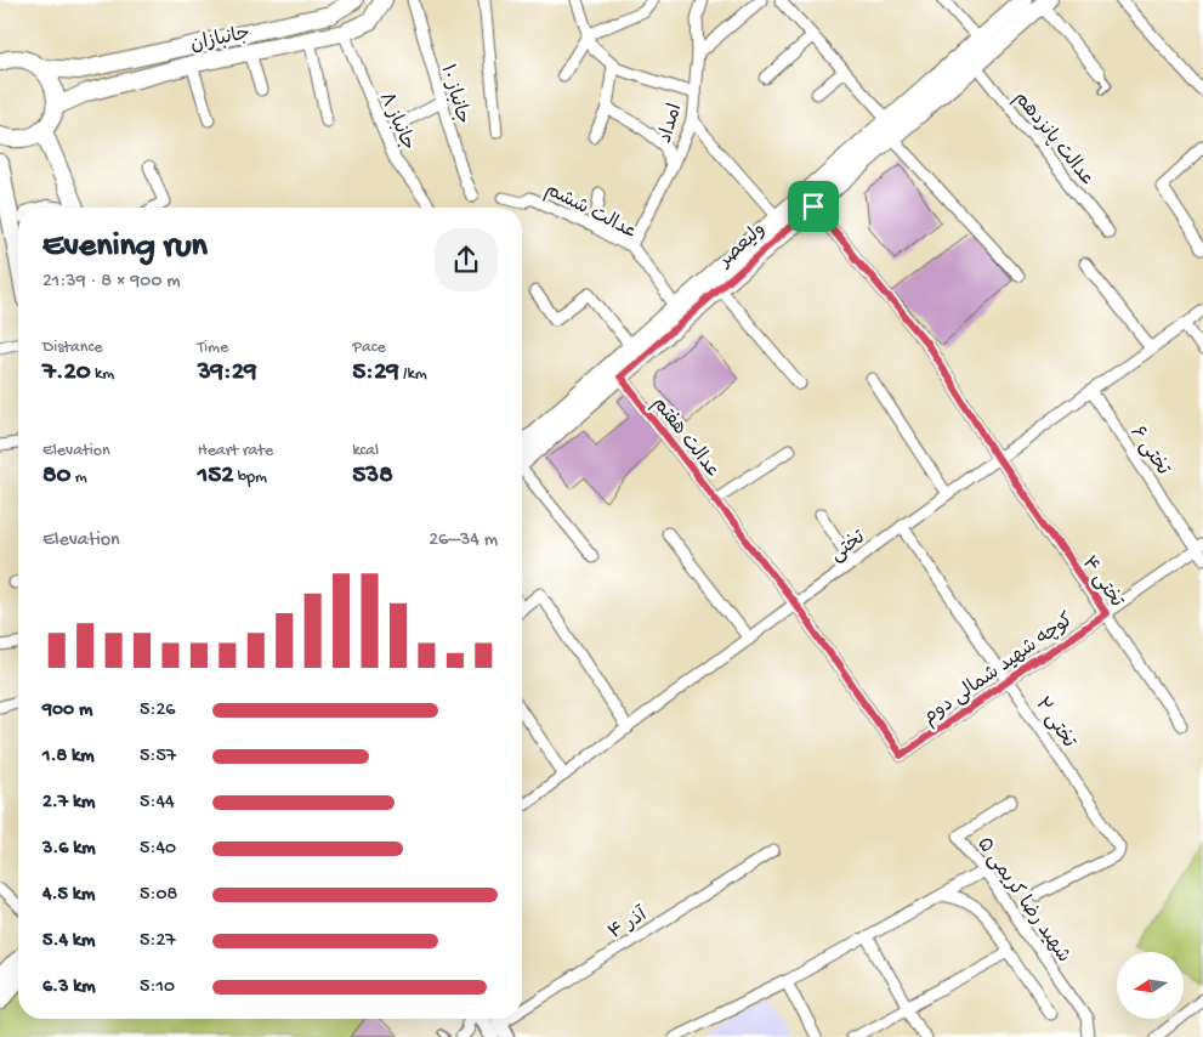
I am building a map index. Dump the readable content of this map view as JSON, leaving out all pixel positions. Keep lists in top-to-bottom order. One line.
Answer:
{"streets":{"main road":["جانبازان","ولیعصر"],"street":["۱۰ جانباز","جانباز ۸","امداد","عدالت پانزدهم","عدالت ششم","عدالت هفتم","تختی ۶","تختی","تختی ۴","کوچه شهید شمالی دوم","تختی ۲","شهید رضا کریمی ۵","آذر ۴"]},"crossings":[["جانبازان","جانباز ۸"],["امداد","عدالت ششم"],["عدالت پانزدهم","ولیعصر"],["عدالت ششم","ولیعصر"],["ولیعصر","عدالت هفتم"],["ولیعصر","تختی ۴"],["عدالت هفتم","تختی"],["عدالت هفتم","کوچه شهید شمالی دوم"],["تختی ۶","تختی"],["تختی ۶","کوچه شهید شمالی دوم"],["تختی","تختی ۴"],["تختی","تختی ۲"],["تختی ۴","کوچه شهید شمالی دوم"],["کوچه شهید شمالی دوم","تختی ۲"]],"north":"left","page":{"heading":["Evening run","21:39 · 8 × 900 m"],"stats":[["Distance","7.20 km"],["Time","39:29"],["Pace","5:29 /km"],["Elevation","80 m"],["Heart rate","152 bpm"],["kcal","538"]],"chart":["Elevation","26–34 m"],"list":[{"name":"900 m","note":"5:26"},{"name":"1.8 km","note":"5:57"},{"name":"2.7 km","note":"5:44"},{"name":"3.6 km","note":"5:40"},{"name":"4.5 km","note":"5:08"},{"name":"5.4 km","note":"5:27"},{"name":"6.3 km","note":"5:10"}]}}
